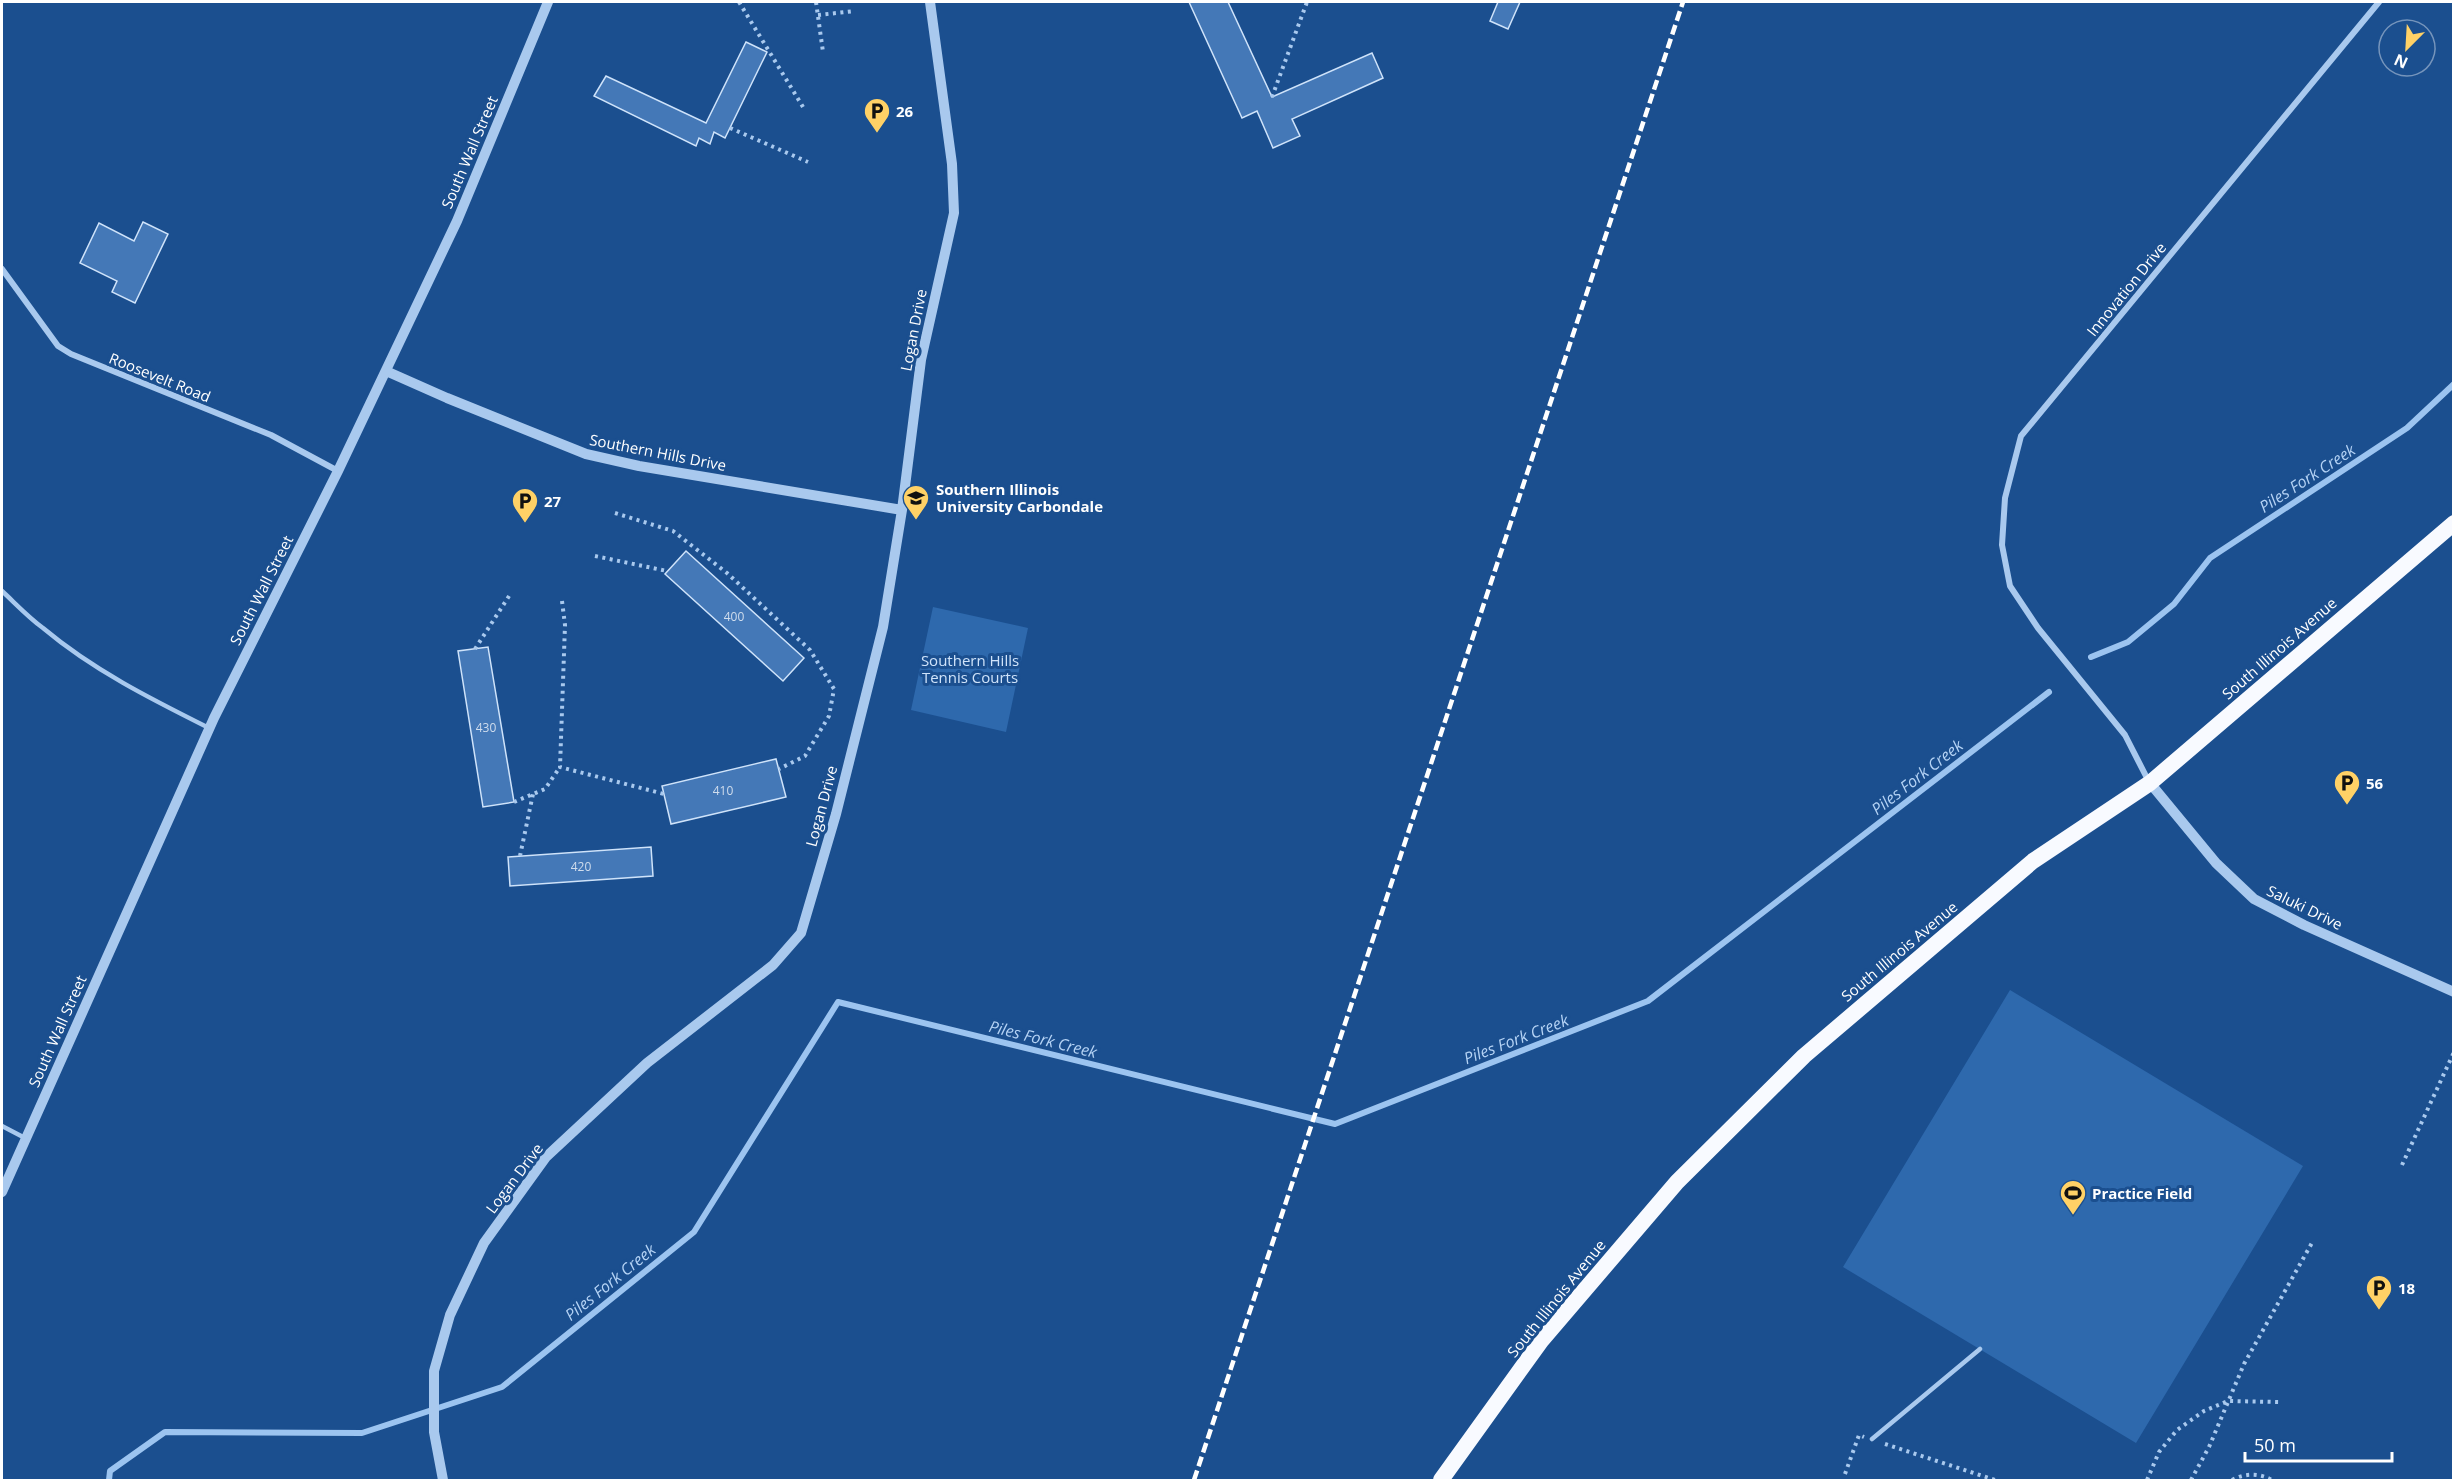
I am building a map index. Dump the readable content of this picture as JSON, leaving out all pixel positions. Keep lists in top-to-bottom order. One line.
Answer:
{"streets":{"highway":["South Illinois Avenue"],"street":["South Wall Street","Innovation Drive","Logan Drive","Roosevelt Road","Southern Hills Drive","Saluki Drive"]},"crossings":[["South Wall Street","Roosevelt Road"],["South Wall Street","Southern Hills Drive"],["Innovation Drive","South Illinois Avenue"],["Innovation Drive","Saluki Drive"],["Logan Drive","Southern Hills Drive"],["South Illinois Avenue","Saluki Drive"]],"water":["Piles Fork Creek"],"parks":["Southern Hills Tennis Courts"],"places":{"parking":["26","27","56","18"],"school or university":["Southern Illinois University Carbondale"],"sports":["Practice Field"]},"house_numbers":["400","430","410","420"],"scale_bar":"50 m","north":"bottom left"}
